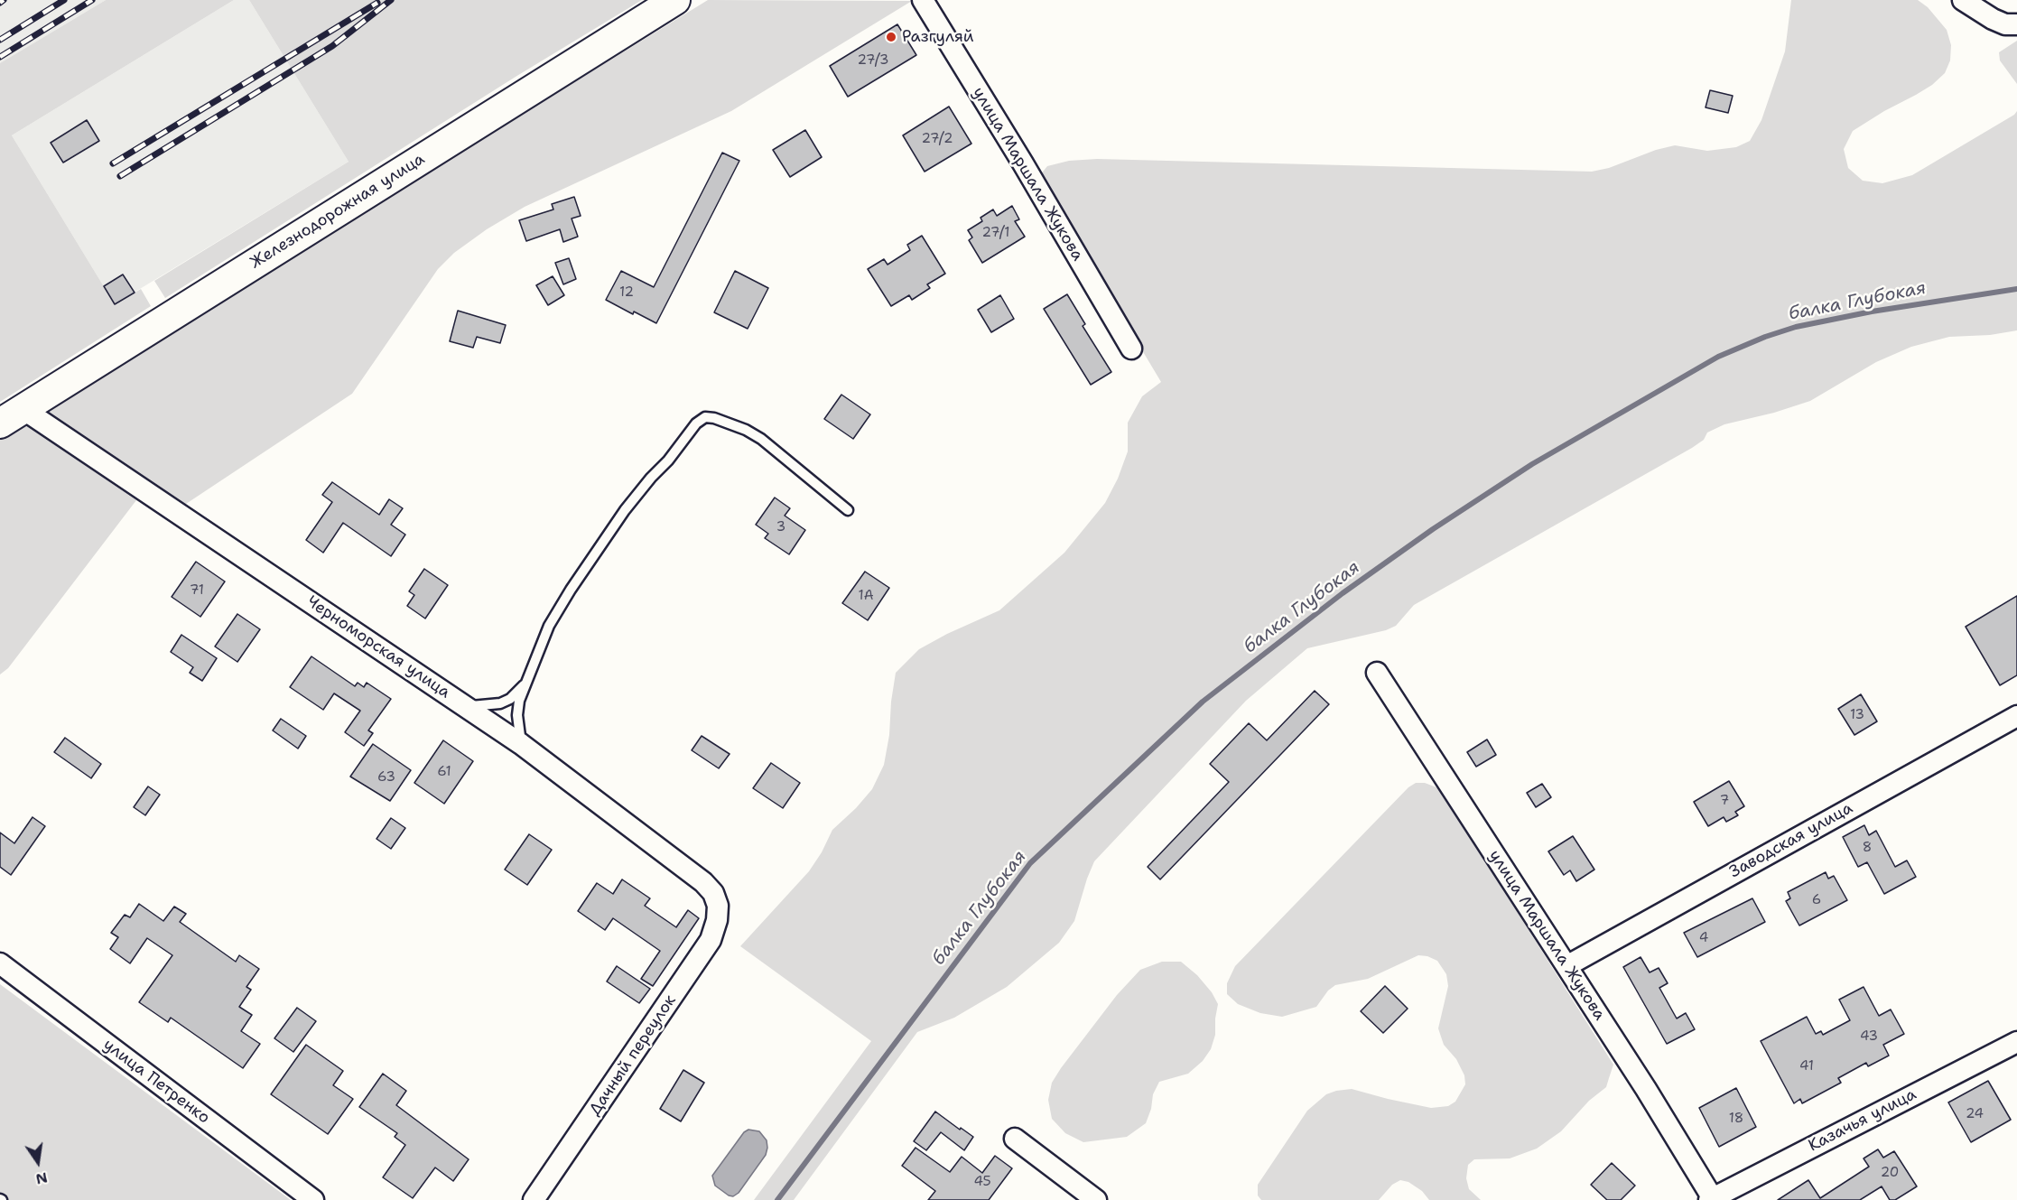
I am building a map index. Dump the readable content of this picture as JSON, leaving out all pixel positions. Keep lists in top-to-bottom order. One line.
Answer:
{"streets":{"main road":["Железнодорожная улица"],"street":["улица Маршала Жукова","Черноморская улица","Заводская улица","Дачный переулок","улица Петренко","Казачья улица"]},"crossings":[["улица Маршала Жукова","Заводская улица"],["улица Маршала Жукова","Казачья улица"],["Железнодорожная улица","Черноморская улица"],["Черноморская улица","Дачный переулок"]],"water":["балка Глубокая"],"places":["Разгуляй"],"house_numbers":["27/3","27/2","27/1","12","3","71","1А","13","61","63","7","8","6","4","43","41","24","18","20","45"],"north":"bottom"}
